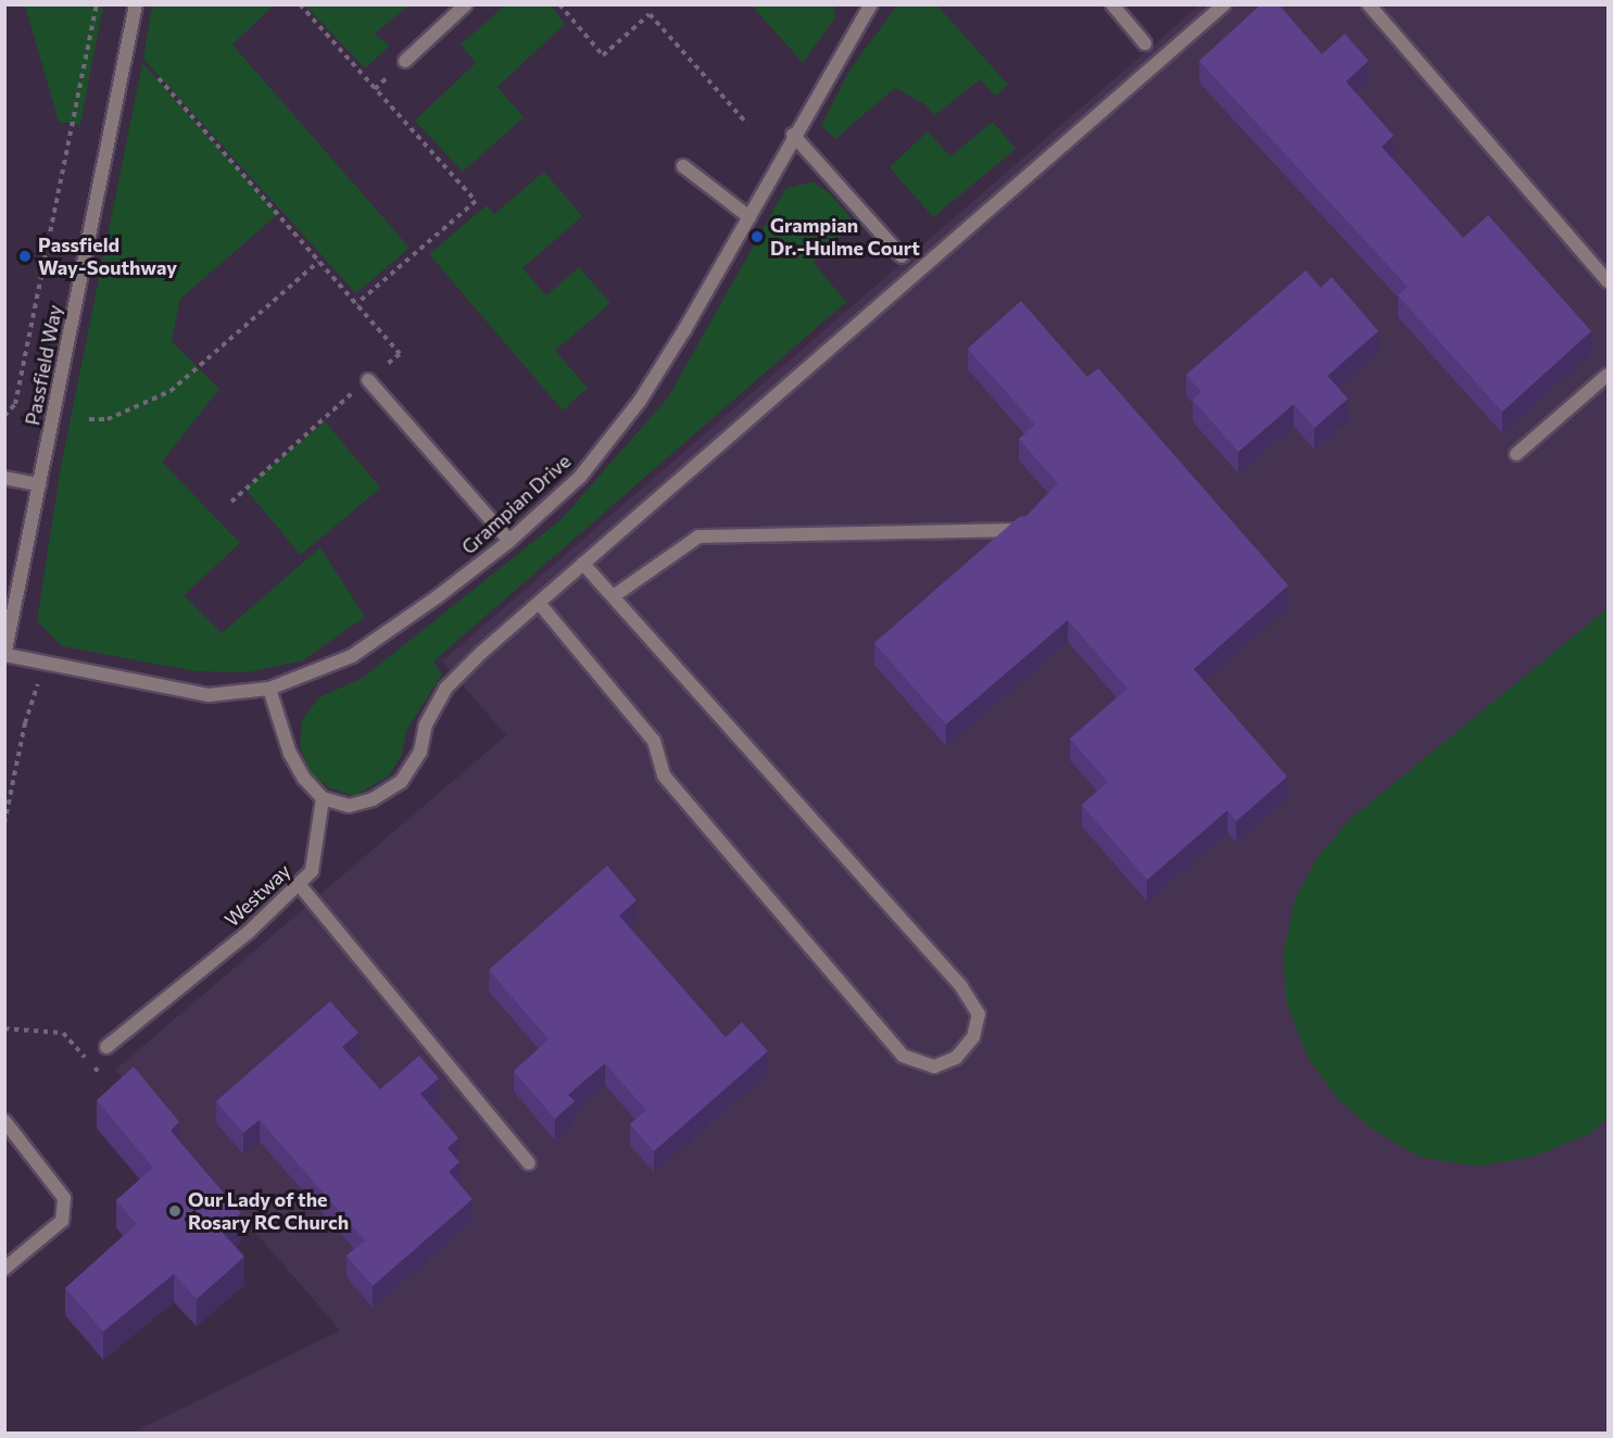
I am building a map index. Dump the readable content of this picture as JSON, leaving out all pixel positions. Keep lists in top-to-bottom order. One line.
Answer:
{"streets":{"street":["Passfield Way","Grampian Drive","Westway"]},"crossings":[["Passfield Way","Grampian Drive"]],"places":["Grampian Dr.-Hulme Court","Passfield Way-Southway","Our Lady of the Rosary RC Church"]}
